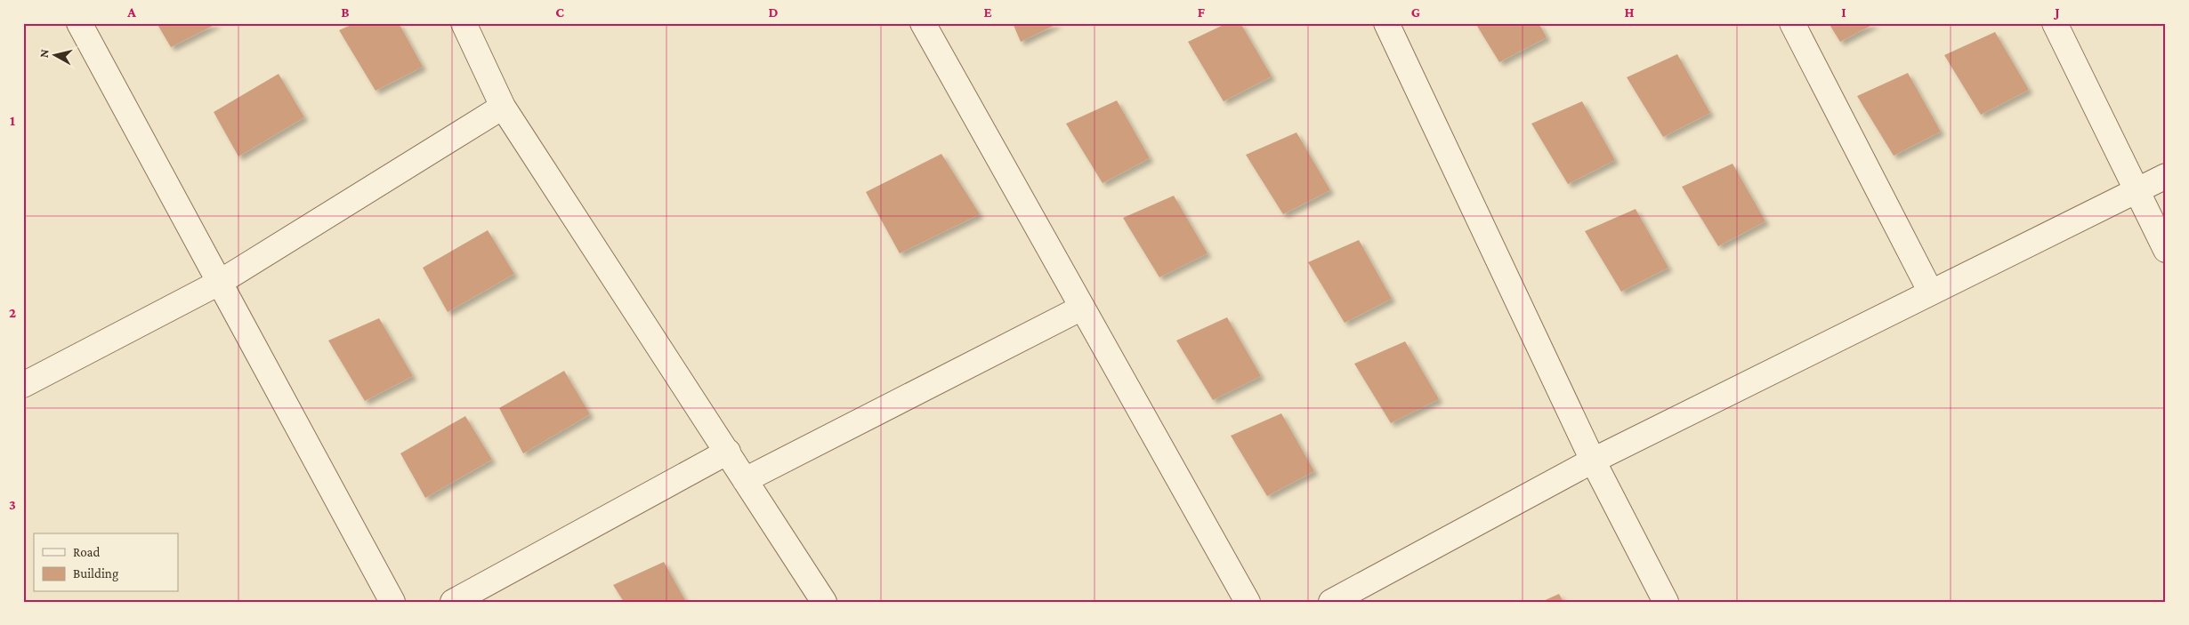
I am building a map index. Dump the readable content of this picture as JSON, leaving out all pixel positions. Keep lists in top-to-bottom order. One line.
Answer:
{"legend":["Road","Building"],"north":"left","grid":{"columns":["A","B","C","D","E","F","G","H","I","J"],"rows":["1","2","3"]}}
